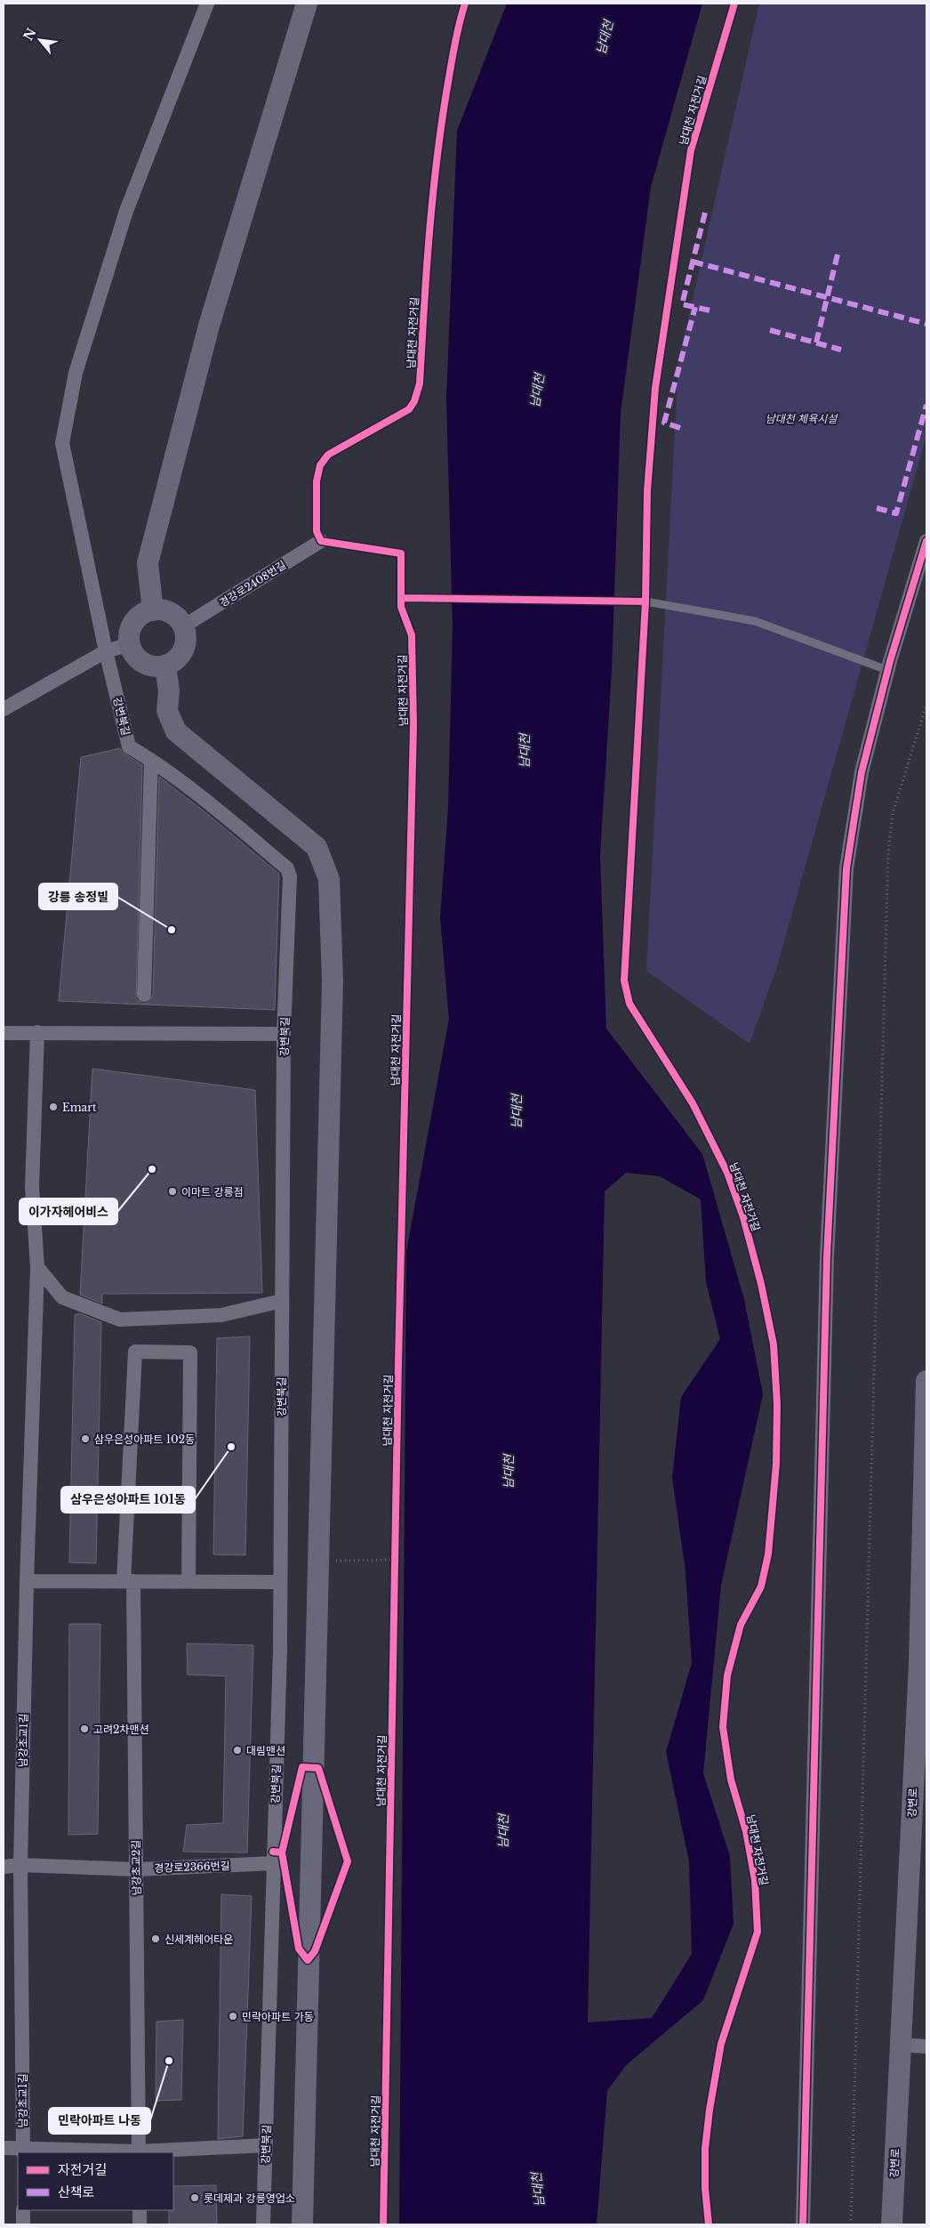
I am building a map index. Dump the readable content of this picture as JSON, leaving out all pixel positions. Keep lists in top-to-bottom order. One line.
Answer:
{"streets":{"street":["경강로2408번길","강변북길","남강초교1길","강변로","경강로2366번길","남강초교2길"],"cycle path":["남대천 자전거길"]},"crossings":[["강변북길","경강로2366번길"],["남강초교1길","경강로2366번길"],["경강로2366번길","남강초교2길"]],"water":["남대천"],"parks":["남대천 체육시설"],"places":["강릉 송정빌","Emart","이가자헤어비스","이마트 강릉점","삼우은성아파트 102동","삼우은성아파트 101동","고려2차맨션","대림맨션","신세계헤어타운","민락아파트 가동","민락아파트 나동","롯데제과 강릉영업소"],"legend":["자전거길","산책로"],"north":"top left"}
